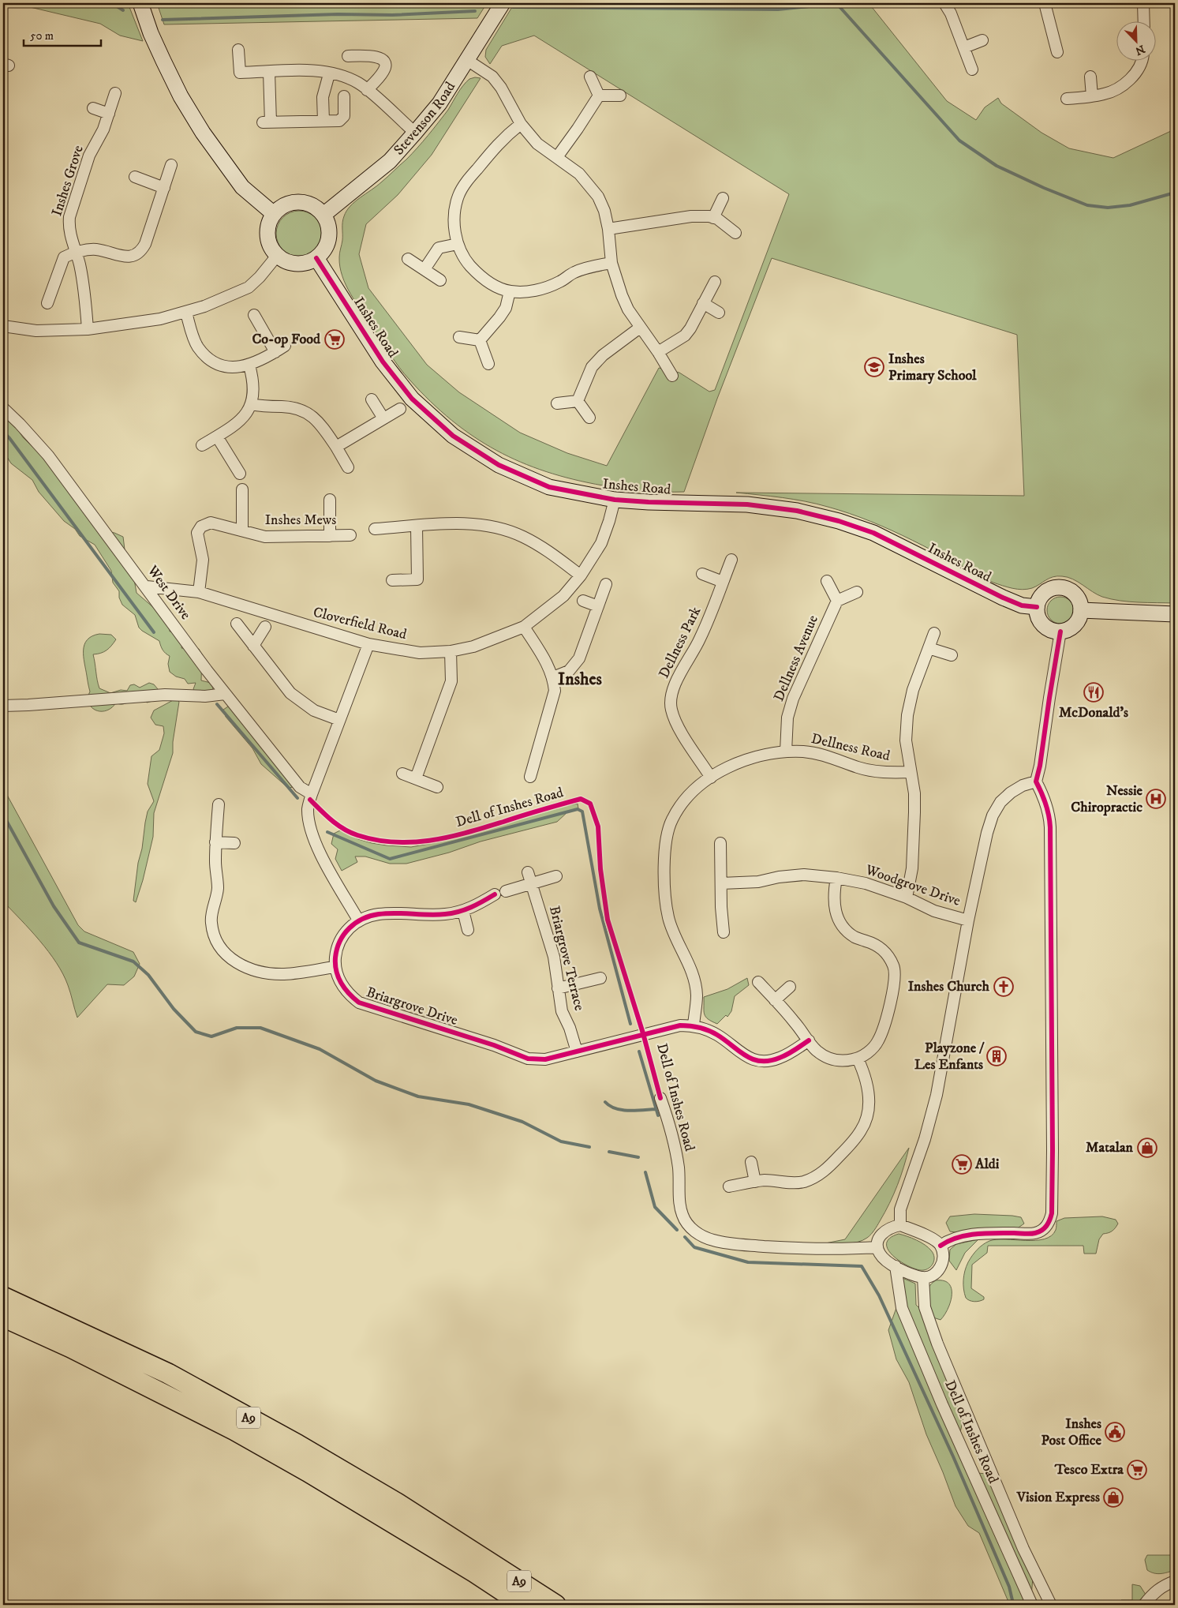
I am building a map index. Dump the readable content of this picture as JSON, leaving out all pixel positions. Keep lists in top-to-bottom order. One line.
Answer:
{"streets":{"highway":["A9"],"street":["Stevenson Road","Inshes Grove","Inshes Road","Inshes Mews","West Drive","Cloverfield Road","Dellness Park","Dellness Avenue","Dellness Road","Dell of Inshes Road","Woodgrove Drive","Briargrove Terrace","Briargrove Drive"]},"crossings":[["Stevenson Road","Inshes Road"],["Inshes Road","Cloverfield Road"],["Inshes Mews","Cloverfield Road"],["West Drive","Cloverfield Road"],["Dellness Park","Dellness Road"],["Dellness Avenue","Dellness Road"],["Dellness Road","Briargrove Drive"],["Briargrove Terrace","Briargrove Drive"]],"districts":["Inshes"],"places":{"supermarket":["Co-op Food","Aldi","Tesco Extra"],"school or university":["Inshes Primary School"],"restaurant":["McDonald's"],"hospital":["Nessie Chiropractic"],"church":["Inshes Church"],"building":["Playzone / Les Enfants"],"shop":["Matalan","Vision Express"],"public building":["Inshes Post Office"]},"scale_bar":"50 m","north":"bottom right"}
